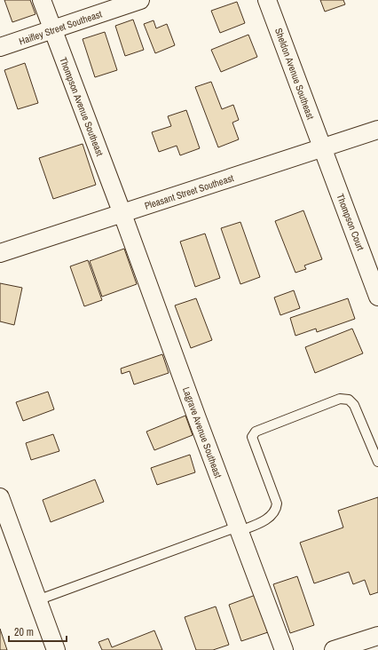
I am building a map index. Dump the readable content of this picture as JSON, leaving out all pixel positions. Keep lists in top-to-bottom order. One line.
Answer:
{"streets":{"street":["Haifley Street Southeast","Sheldon Avenue Southeast","Thompson Avenue Southeast","Pleasant Street Southeast","Thompson Court","Lagrave Avenue Southeast"]},"crossings":[["Haifley Street Southeast","Thompson Avenue Southeast"],["Sheldon Avenue Southeast","Pleasant Street Southeast"],["Sheldon Avenue Southeast","Thompson Court"],["Thompson Avenue Southeast","Pleasant Street Southeast"],["Thompson Avenue Southeast","Lagrave Avenue Southeast"],["Pleasant Street Southeast","Thompson Court"],["Pleasant Street Southeast","Lagrave Avenue Southeast"]],"scale_bar":"20 m"}
